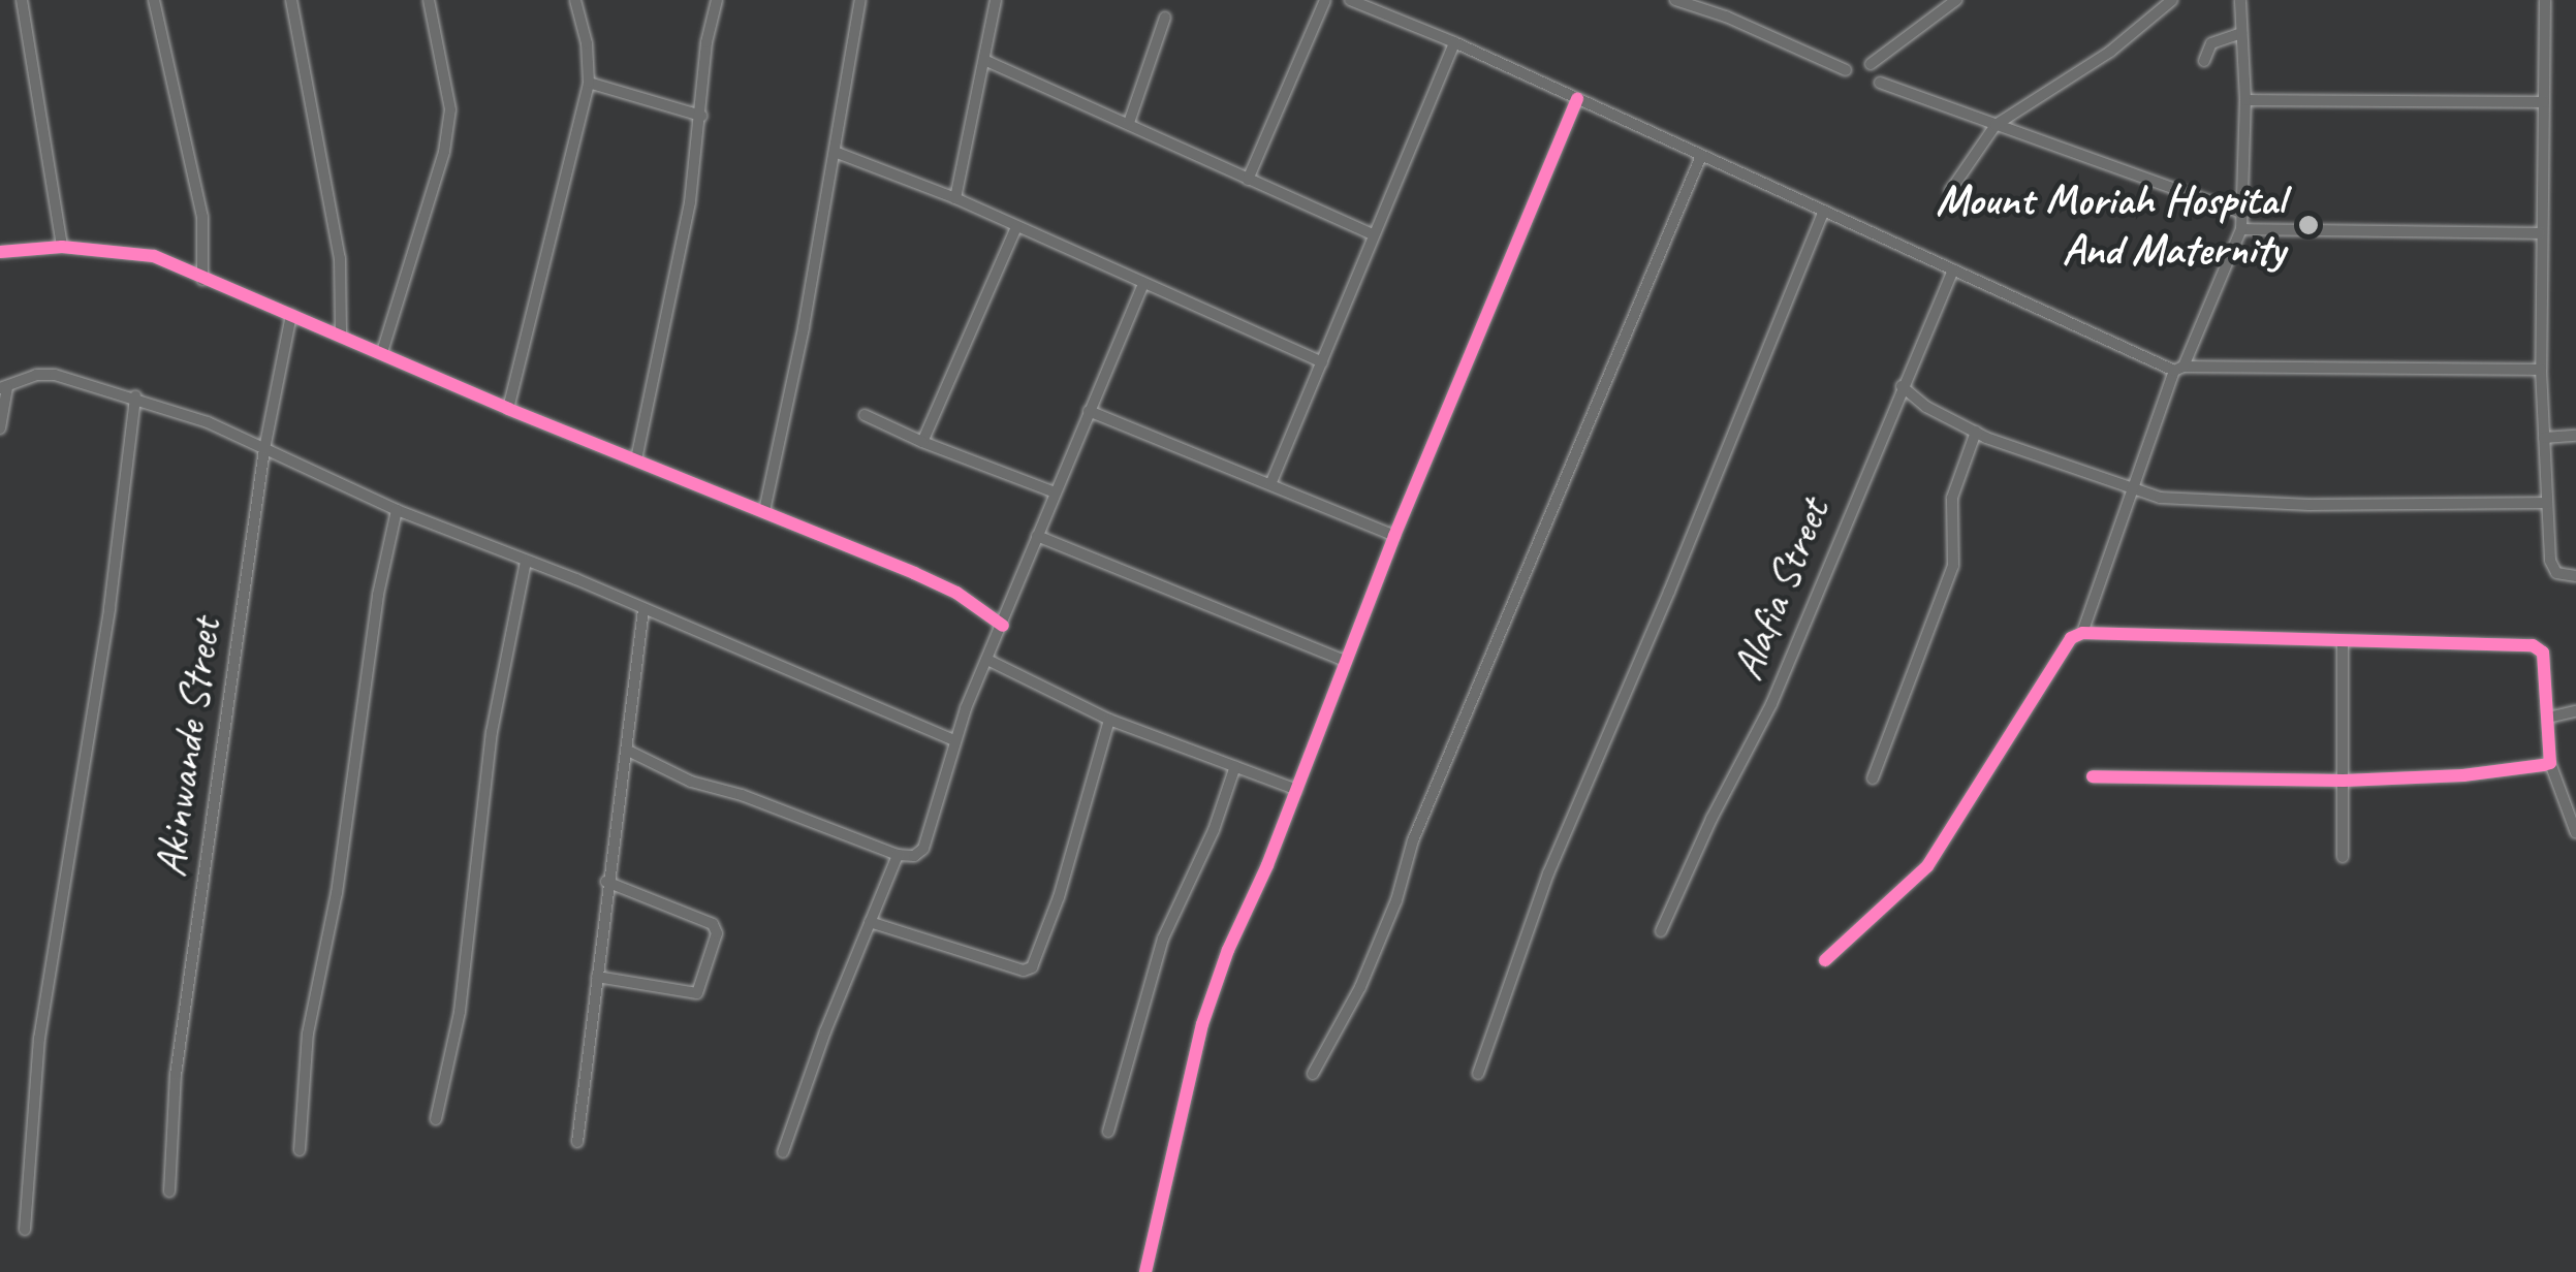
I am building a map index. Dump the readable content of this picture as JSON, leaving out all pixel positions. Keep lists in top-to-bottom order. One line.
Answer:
{"streets":{"street":["Alafia Street","Akinwande Street"]},"places":["Mount Moriah Hospital And Maternity"]}
